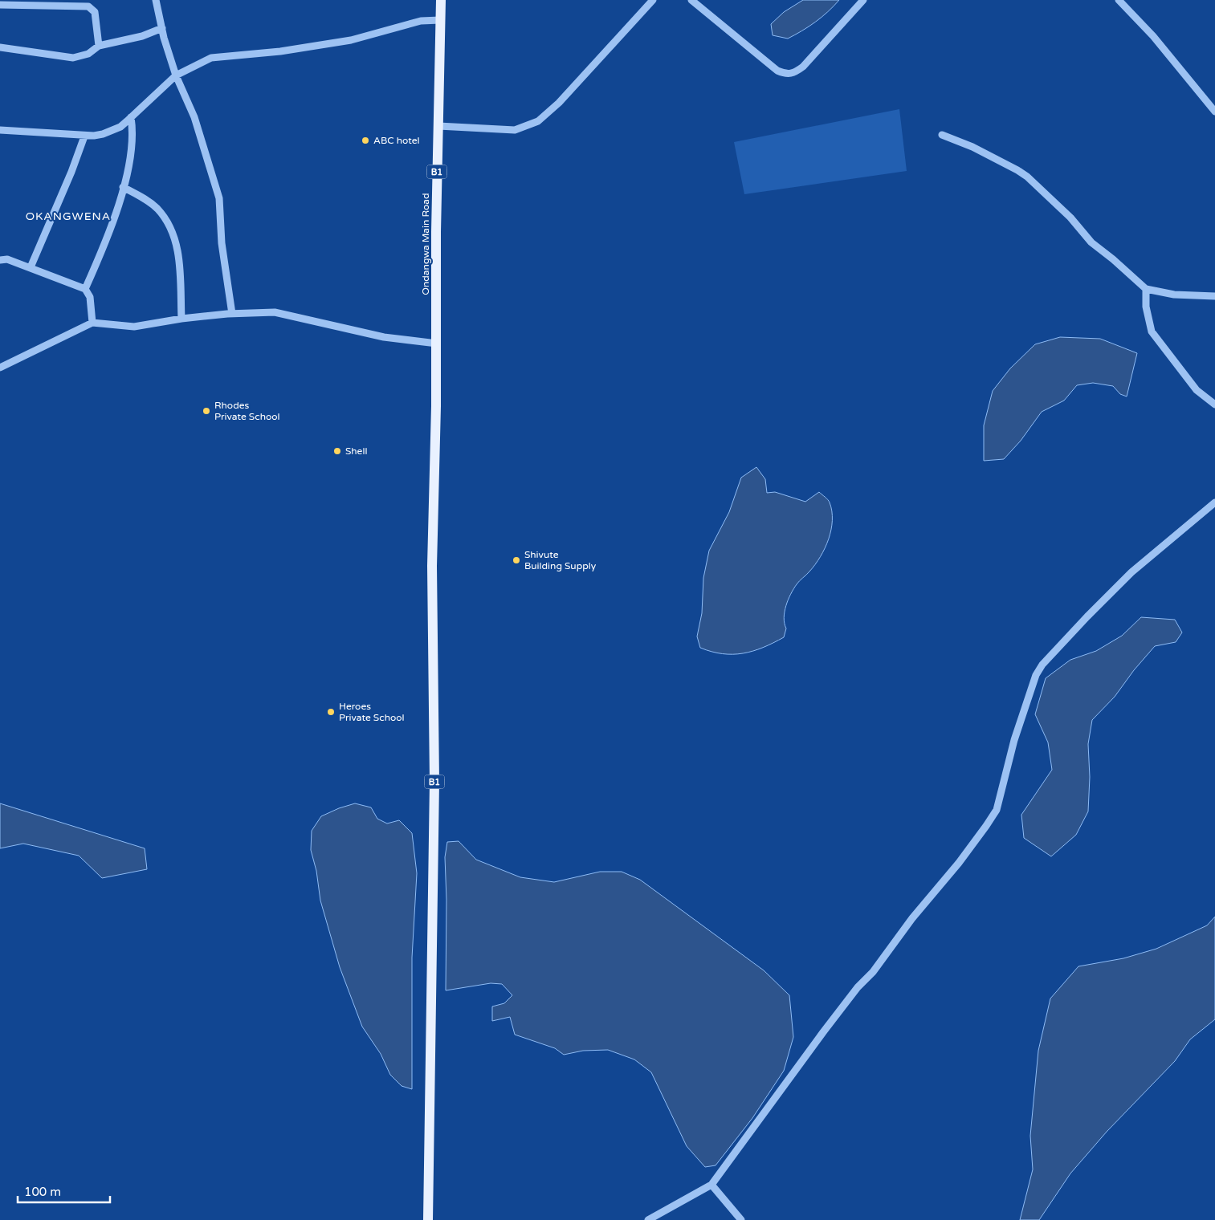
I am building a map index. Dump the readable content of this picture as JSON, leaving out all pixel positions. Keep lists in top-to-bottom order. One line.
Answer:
{"streets":{"main road":["B1","Ondangwa Main Road"]},"crossings":[["B1","Ondangwa Main Road"]],"districts":["OKANGWENA"],"places":["ABC hotel","Rhodes Private School","Shell","Shivute Building Supply","Heroes Private School"],"scale_bar":"100 m"}
